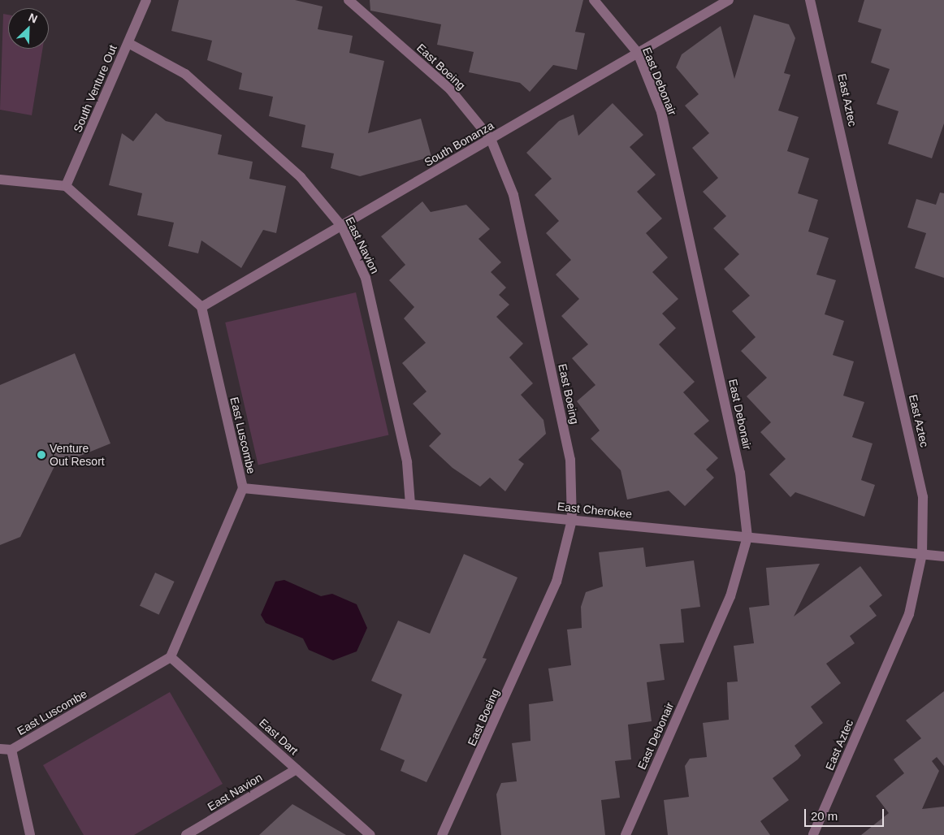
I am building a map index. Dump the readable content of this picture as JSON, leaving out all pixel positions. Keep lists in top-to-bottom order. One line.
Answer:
{"streets":{"lane":["East Boeing","East Debonair","South Venture Out","East Aztec","South Bonanza","East Navion","East Luscombe","East Cherokee","East Dart"]},"crossings":[["East Boeing","South Bonanza"],["East Boeing","East Cherokee"],["East Debonair","South Bonanza"],["East Debonair","East Cherokee"],["South Venture Out","East Navion"],["East Aztec","East Cherokee"],["South Bonanza","East Navion"],["South Bonanza","East Luscombe"],["East Navion","East Cherokee"],["East Navion","East Dart"],["East Luscombe","East Cherokee"],["East Luscombe","East Dart"]],"places":["Venture Out Resort"],"scale_bar":"20 m","north":"top right"}
